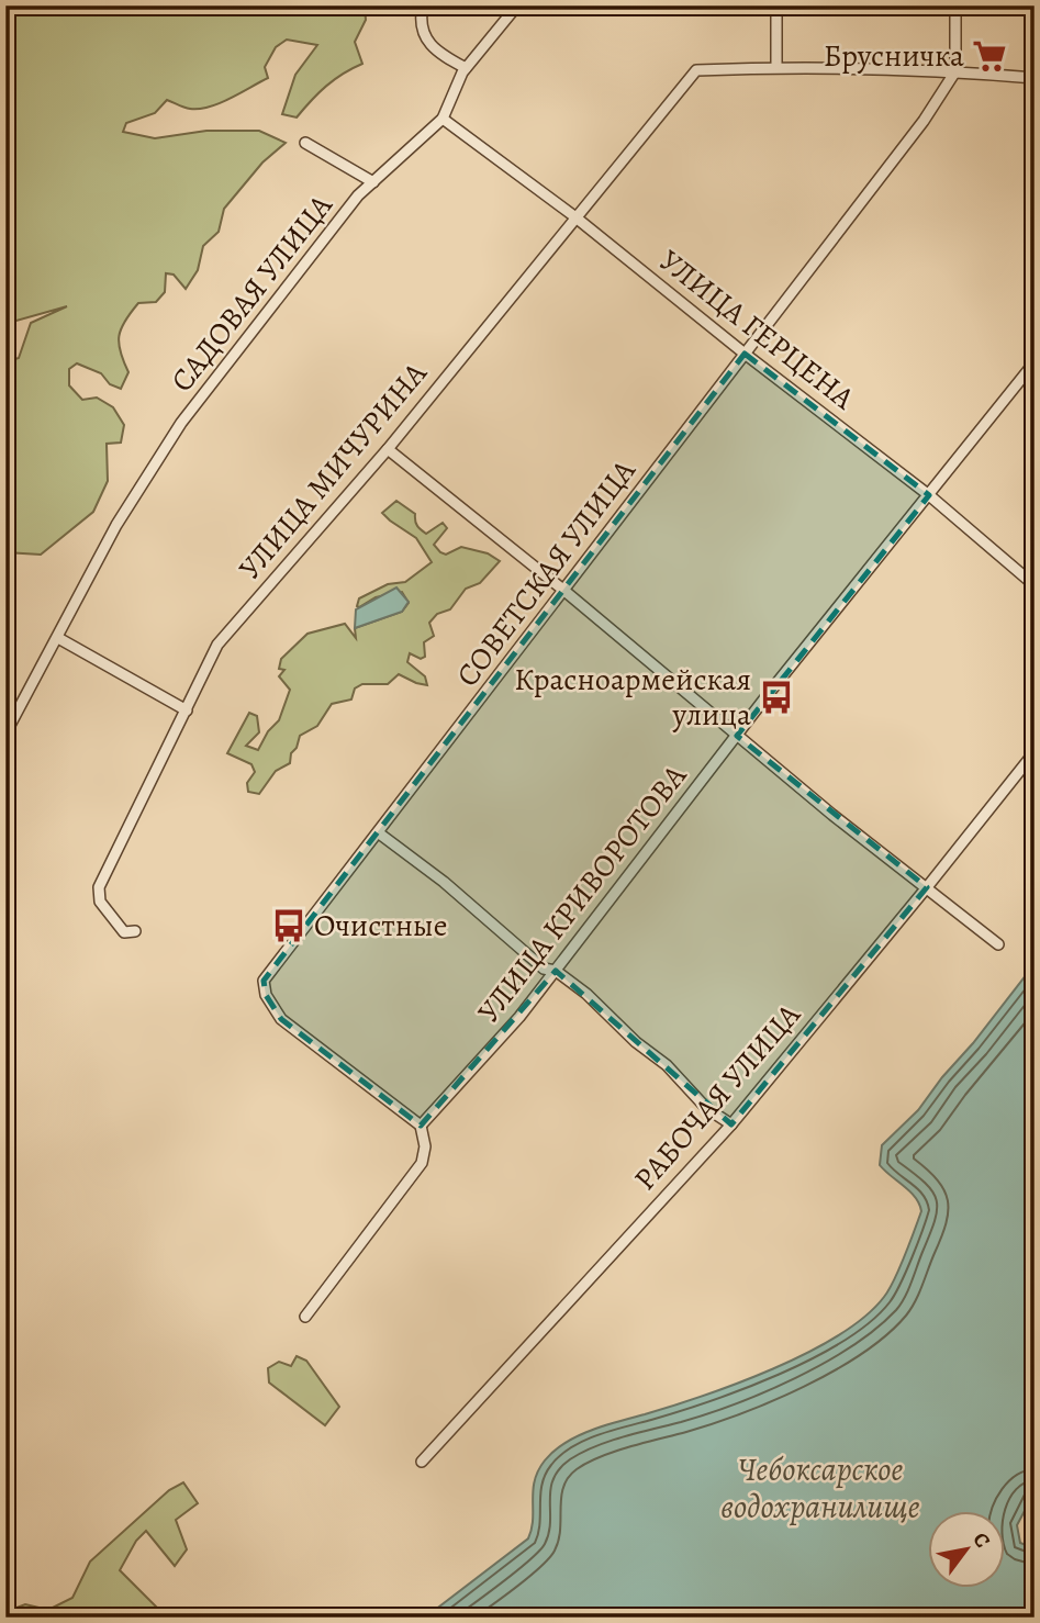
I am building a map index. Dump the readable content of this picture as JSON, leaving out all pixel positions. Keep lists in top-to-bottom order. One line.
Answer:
{"streets":{"street":["САДОВАЯ УЛИЦА","УЛИЦА ГЕРЦЕНА","УЛИЦА МИЧУРИНА","СОВЕТСКАЯ УЛИЦА","УЛИЦА КРИВОРОТОВА","РАБОЧАЯ УЛИЦА"]},"crossings":[["САДОВАЯ УЛИЦА","УЛИЦА ГЕРЦЕНА"],["УЛИЦА ГЕРЦЕНА","УЛИЦА МИЧУРИНА"],["УЛИЦА ГЕРЦЕНА","СОВЕТСКАЯ УЛИЦА"],["УЛИЦА ГЕРЦЕНА","УЛИЦА КРИВОРОТОВА"],["СОВЕТСКАЯ УЛИЦА","УЛИЦА КРИВОРОТОВА"]],"water":["Чебоксарское водохранилище"],"places":{"supermarket":["Брусничка"],"bus stop":["Красноармейская улица","Очистные"]},"north":"top right"}
